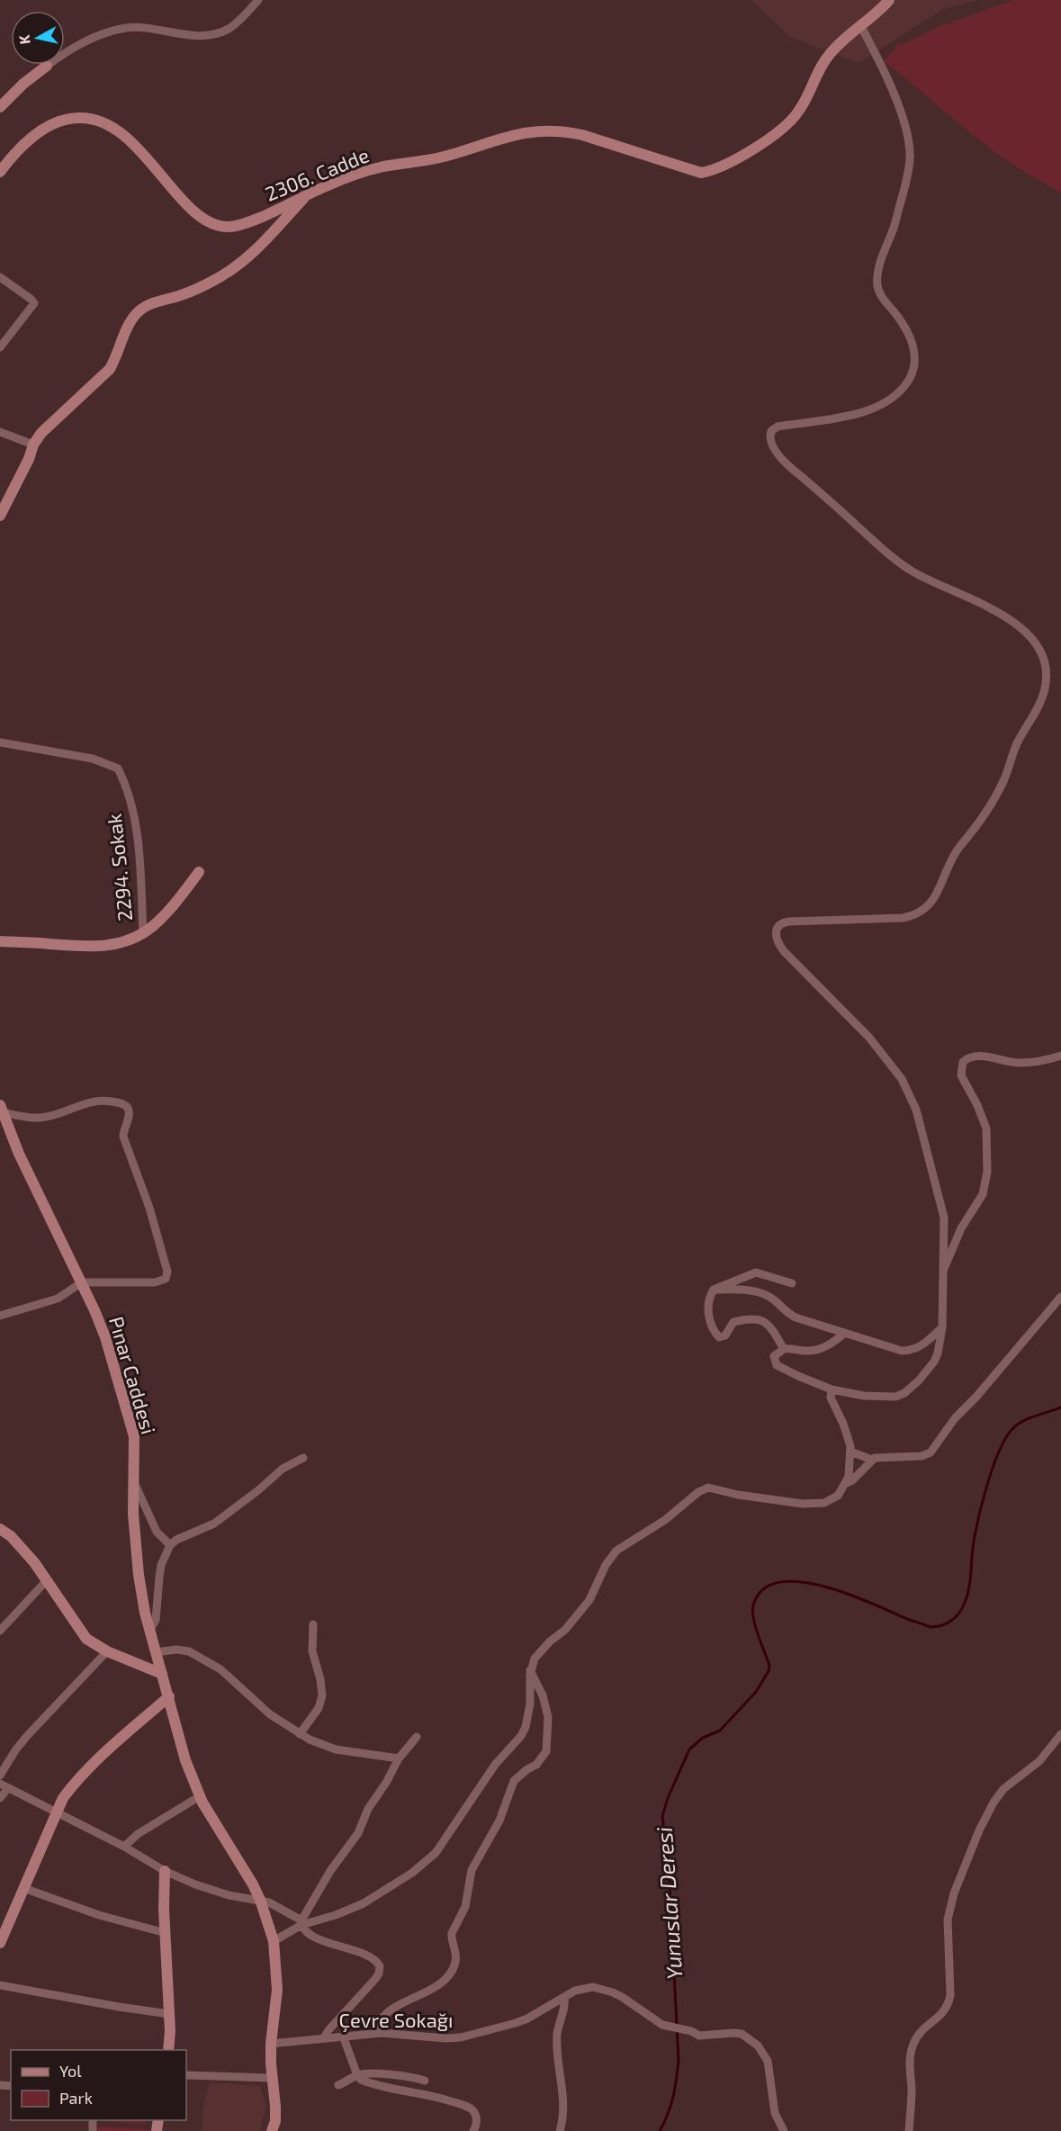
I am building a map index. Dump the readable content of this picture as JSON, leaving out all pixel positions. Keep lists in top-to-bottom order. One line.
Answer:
{"streets":{"street":["2306. Cadde","2294. Sokak","Pınar Caddesi","Çevre Sokağı"]},"crossings":[["Pınar Caddesi","Çevre Sokağı"]],"water":["Yunuslar Deresi"],"legend":["Yol","Park"],"north":"left"}
